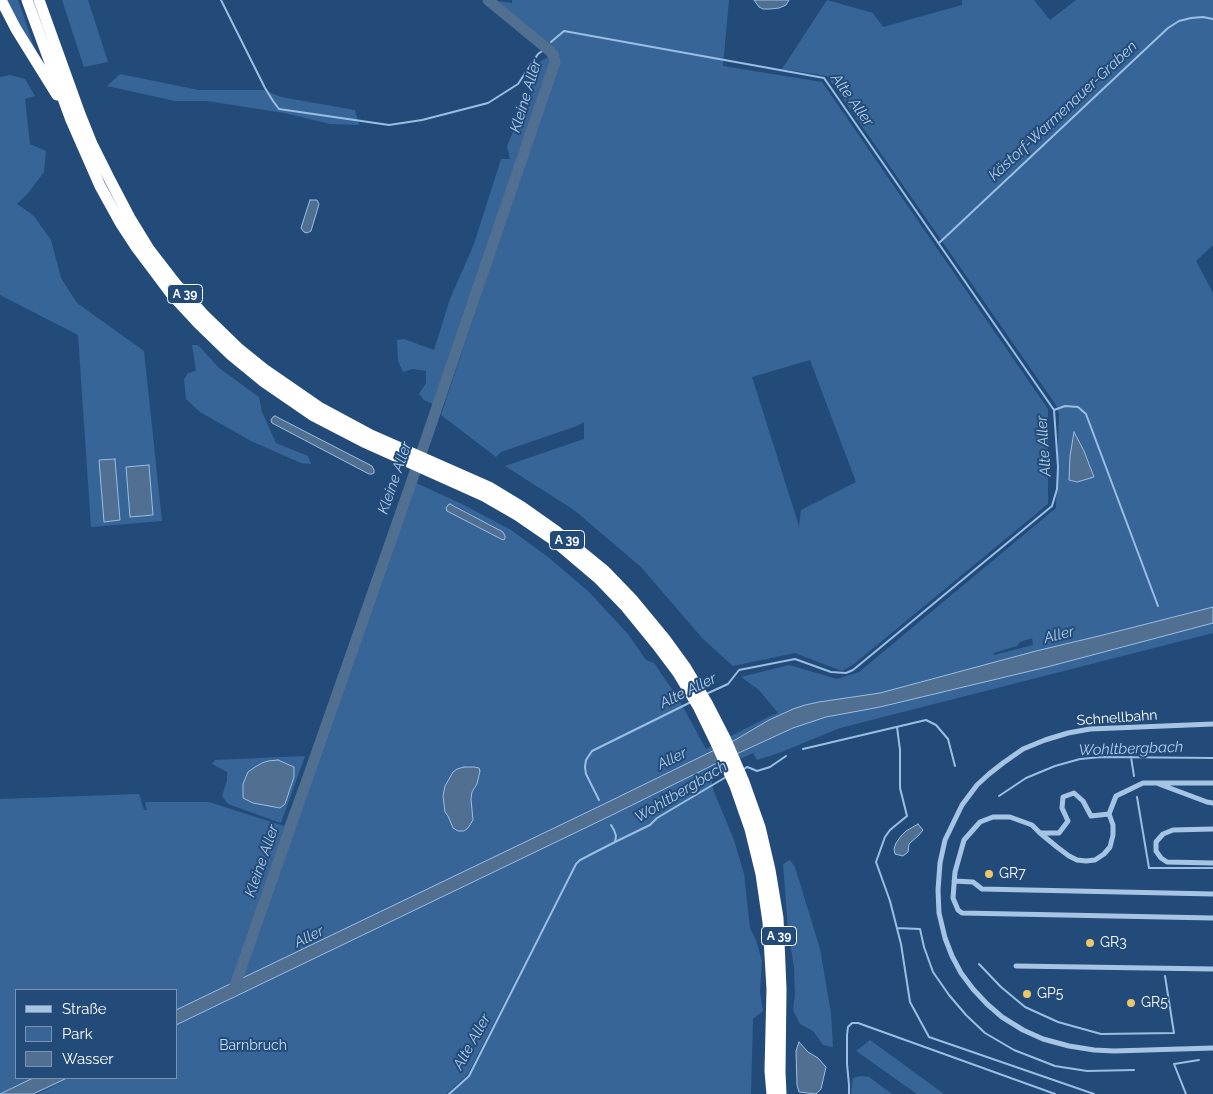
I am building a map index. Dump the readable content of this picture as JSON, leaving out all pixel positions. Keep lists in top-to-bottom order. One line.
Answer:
{"streets":{"highway":["A 39"],"street":["Schnellbahn"]},"water":["Kleine Aller","Alte Aller","Kästorf-Warmenauer-Graben","Aller","Wohltbergbach"],"parks":["Barnbruch"],"places":["GR7","GR3","GP5","GR5"],"legend":["Straße","Park","Wasser"]}
